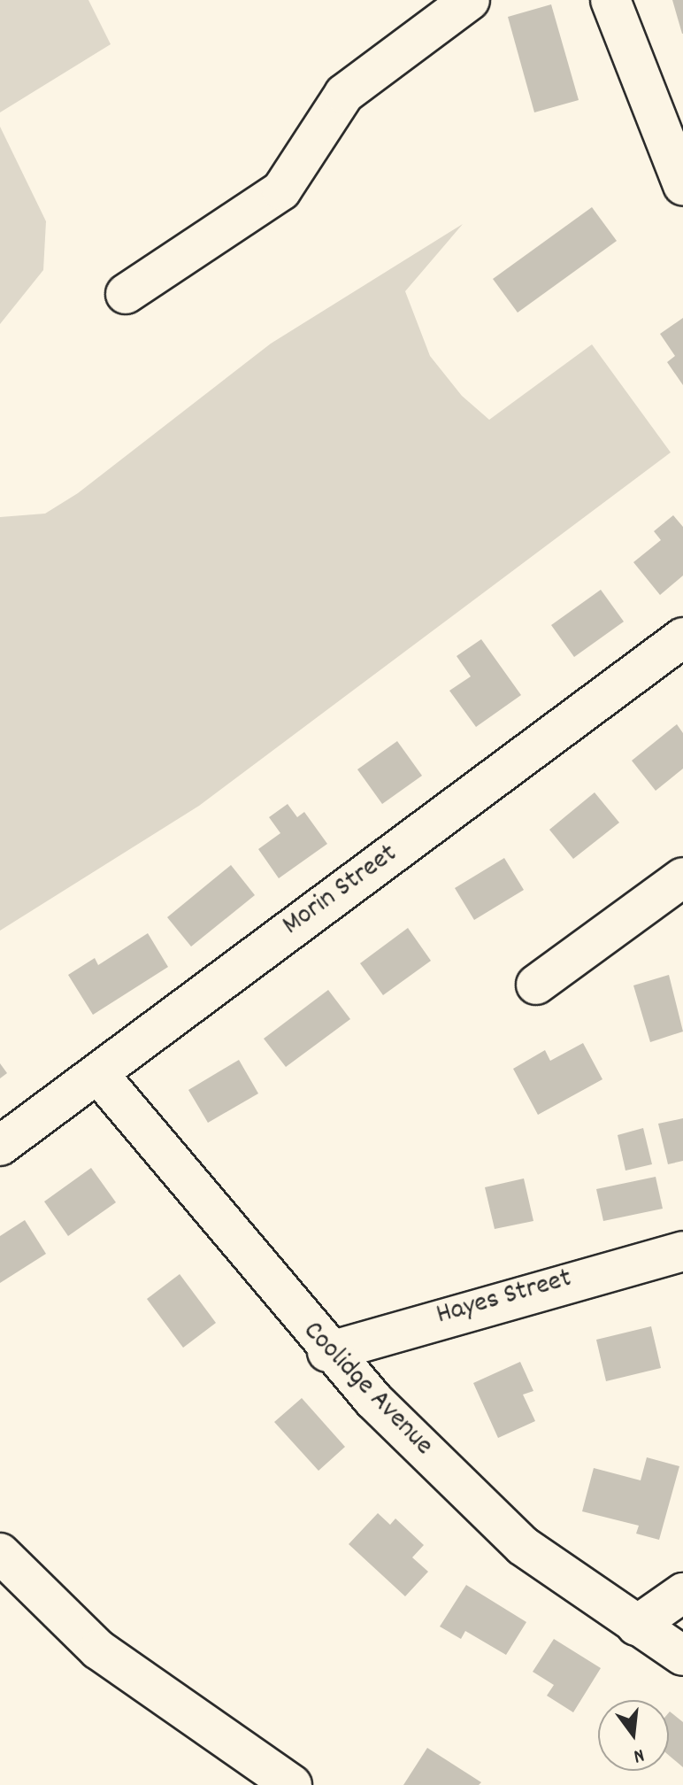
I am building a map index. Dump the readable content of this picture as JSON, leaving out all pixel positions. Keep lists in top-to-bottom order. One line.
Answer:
{"streets":{"street":["Morin Street","Hayes Street","Coolidge Avenue"]},"crossings":[["Morin Street","Coolidge Avenue"],["Hayes Street","Coolidge Avenue"]],"north":"bottom"}
